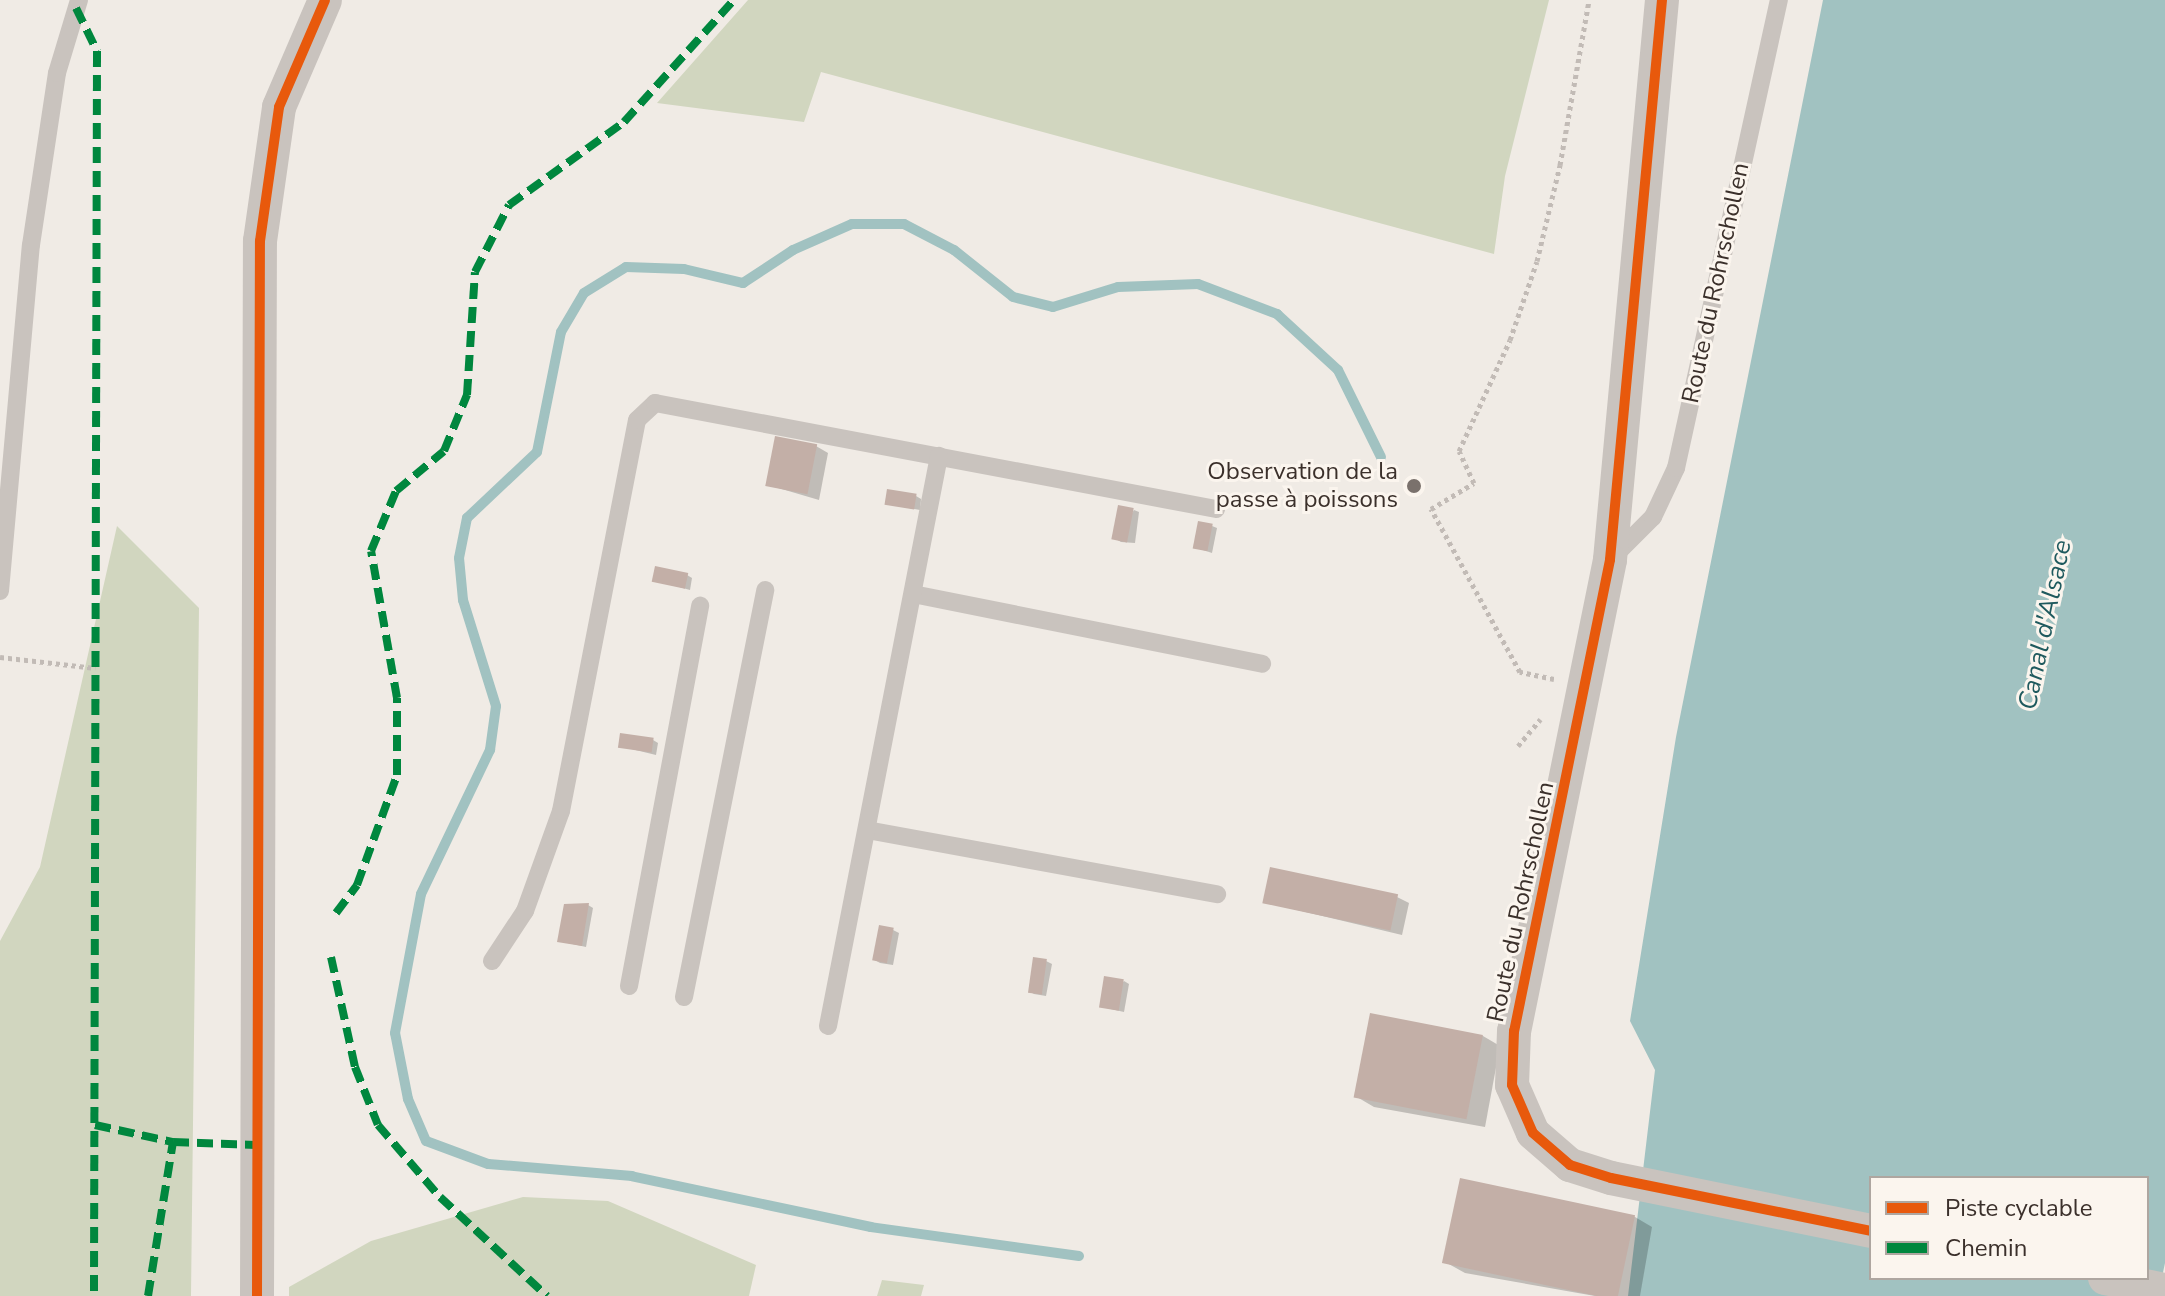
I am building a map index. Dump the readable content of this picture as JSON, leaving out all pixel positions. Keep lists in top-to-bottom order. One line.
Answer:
{"streets":{"street":["Route du Rohrschollen"]},"water":["Canal d'Alsace"],"places":["Observation de la passe à poissons"],"legend":["Piste cyclable","Chemin"]}
